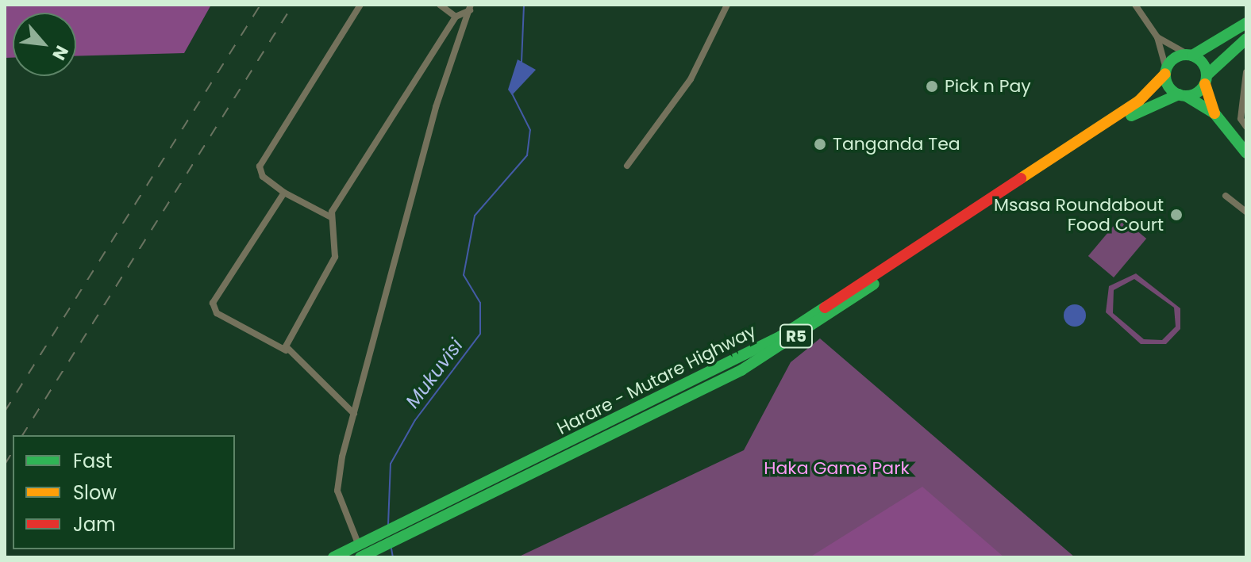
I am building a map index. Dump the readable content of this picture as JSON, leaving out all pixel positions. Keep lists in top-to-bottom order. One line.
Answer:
{"streets":{"main road":["R5","Harare - Mutare Highway"]},"crossings":[["R5","Harare - Mutare Highway"]],"water":["Mukuvisi"],"parks":["Haka Game Park"],"places":["Pick n Pay","Tanganda Tea","Msasa Roundabout Food Court"],"legend":["Fast","Slow","Jam"],"north":"bottom right"}
